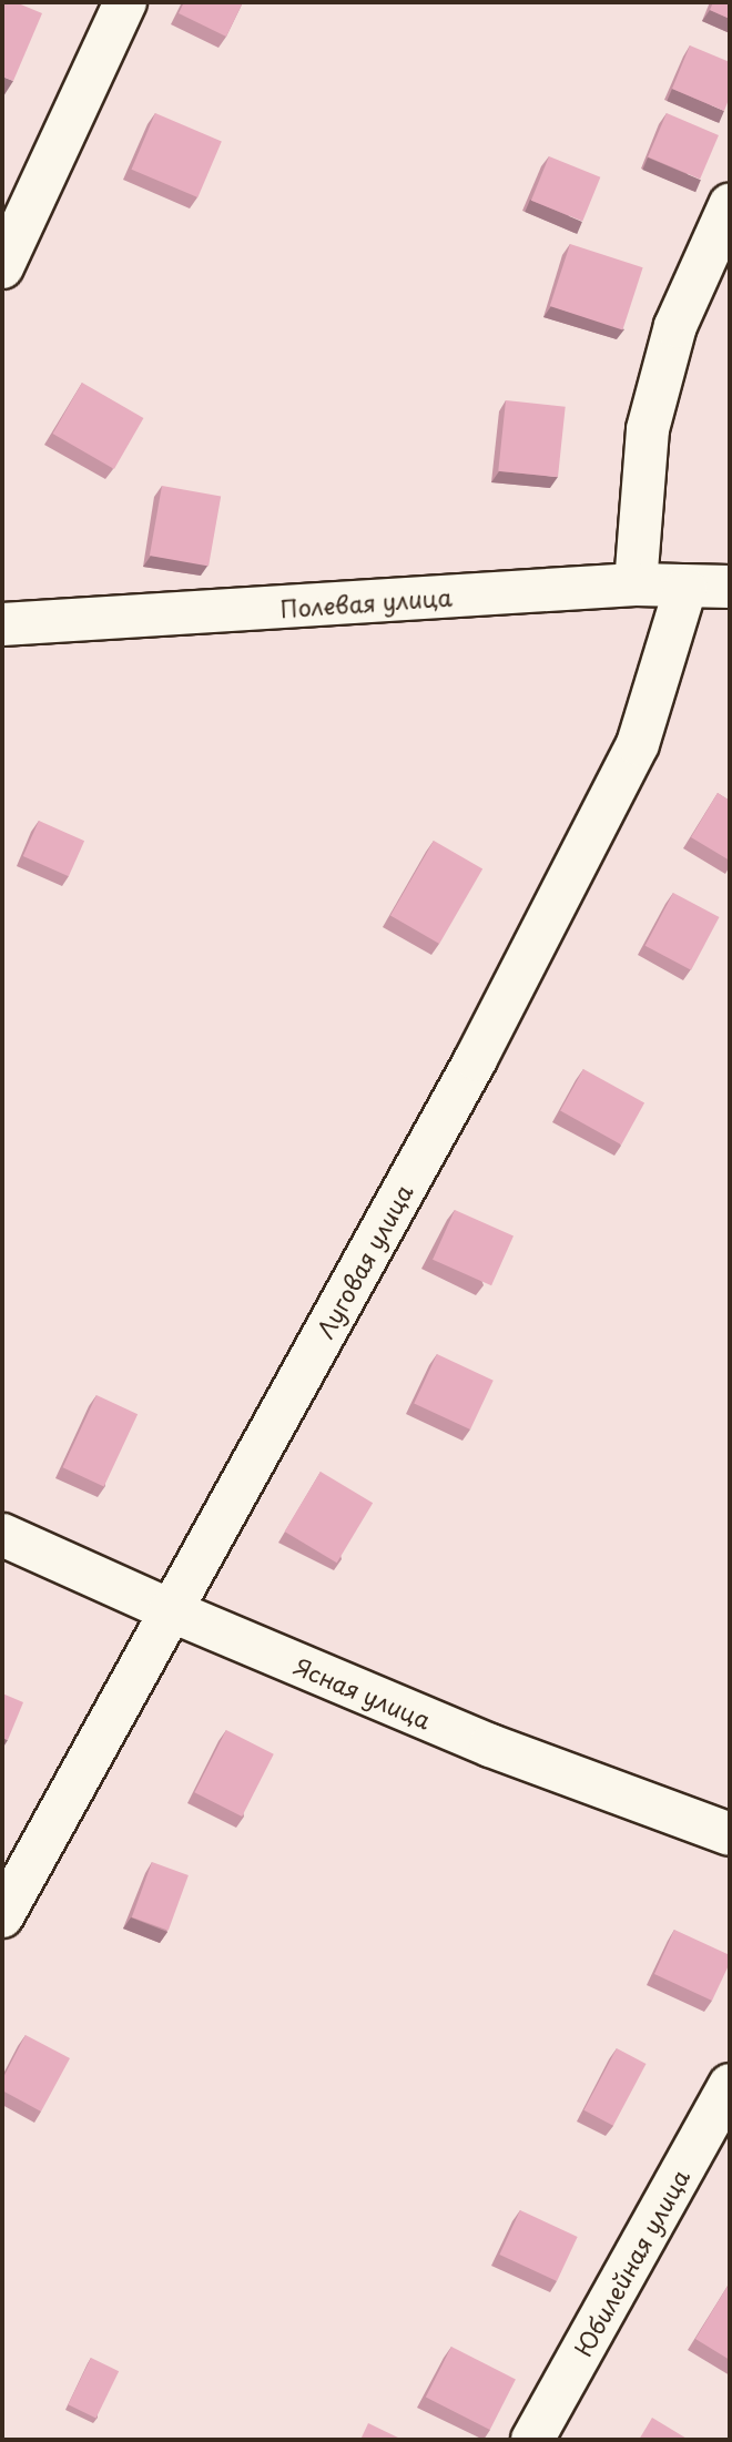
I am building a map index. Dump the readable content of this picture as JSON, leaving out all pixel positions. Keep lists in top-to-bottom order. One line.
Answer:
{"streets":{"street":["Полевая улица","Луговая улица","Ясная улица","Юбилейная улица"]},"crossings":[["Полевая улица","Луговая улица"],["Луговая улица","Ясная улица"]]}
